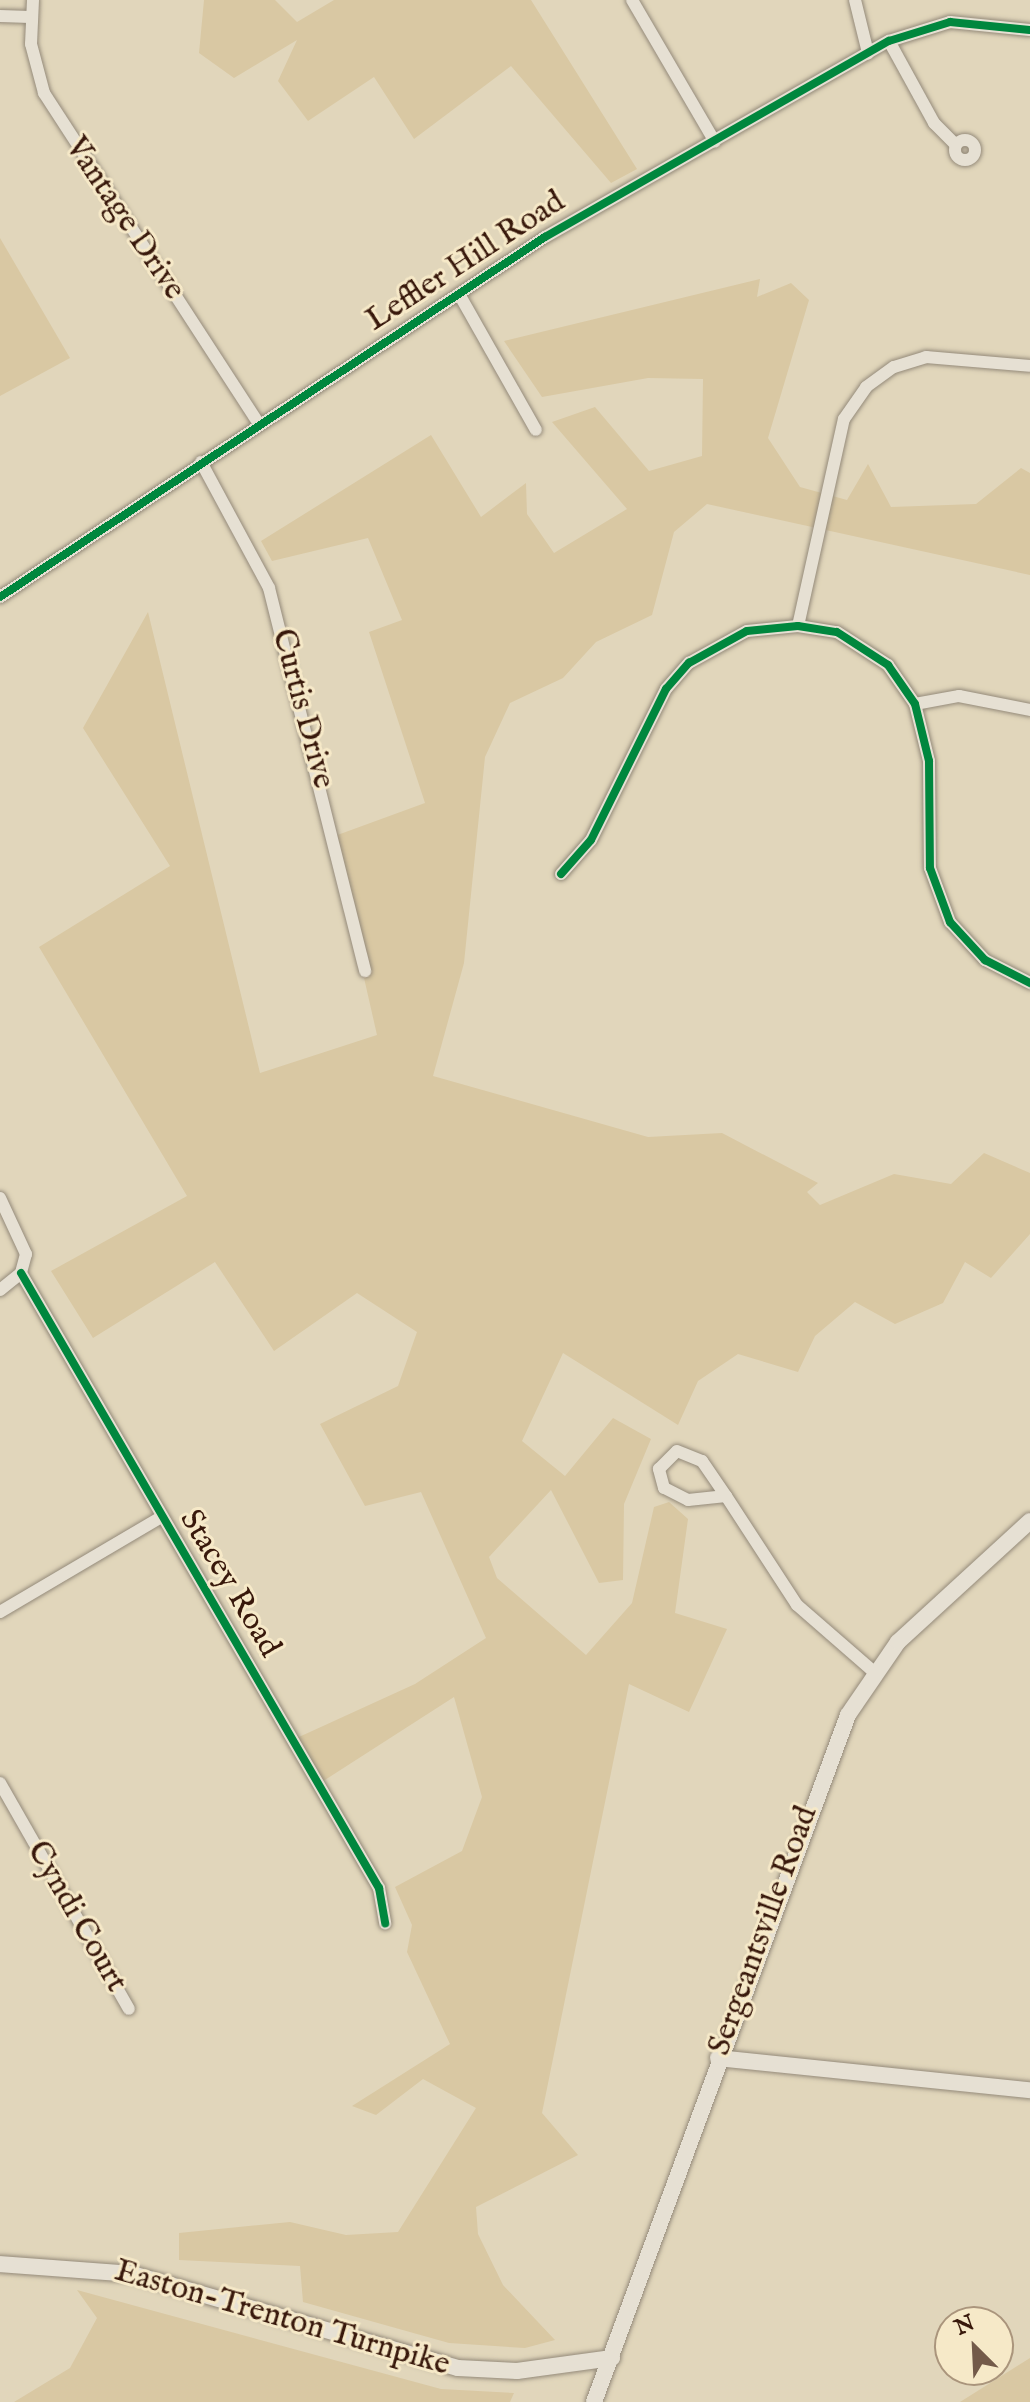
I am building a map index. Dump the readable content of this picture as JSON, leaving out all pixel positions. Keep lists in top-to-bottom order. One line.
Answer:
{"streets":{"main road":["Sergeantsville Road","Easton-Trenton Turnpike"],"street":["Vantage Drive","Leffler Hill Road","Curtis Drive","Stacey Road","Cyndi Court"]},"crossings":[["Vantage Drive","Leffler Hill Road"],["Leffler Hill Road","Curtis Drive"],["Sergeantsville Road","Easton-Trenton Turnpike"]],"north":"top left"}
